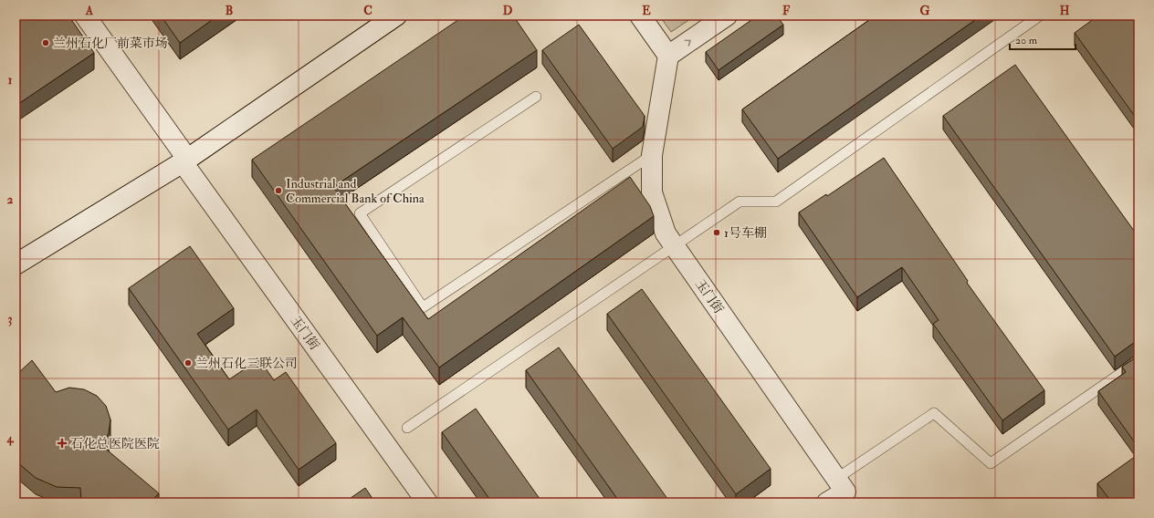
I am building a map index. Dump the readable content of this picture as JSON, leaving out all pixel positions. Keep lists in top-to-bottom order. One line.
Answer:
{"streets":{"street":["玉门街"]},"places":{"other":["兰州石化厂前菜市场","Industrial and Commercial Bank of China","1号车棚","兰州石化三联公司"],"health":["石化总医院医院"]},"scale_bar":"20 m","grid":{"columns":["A","B","C","D","E","F","G","H"],"rows":["1","2","3","4"]}}
